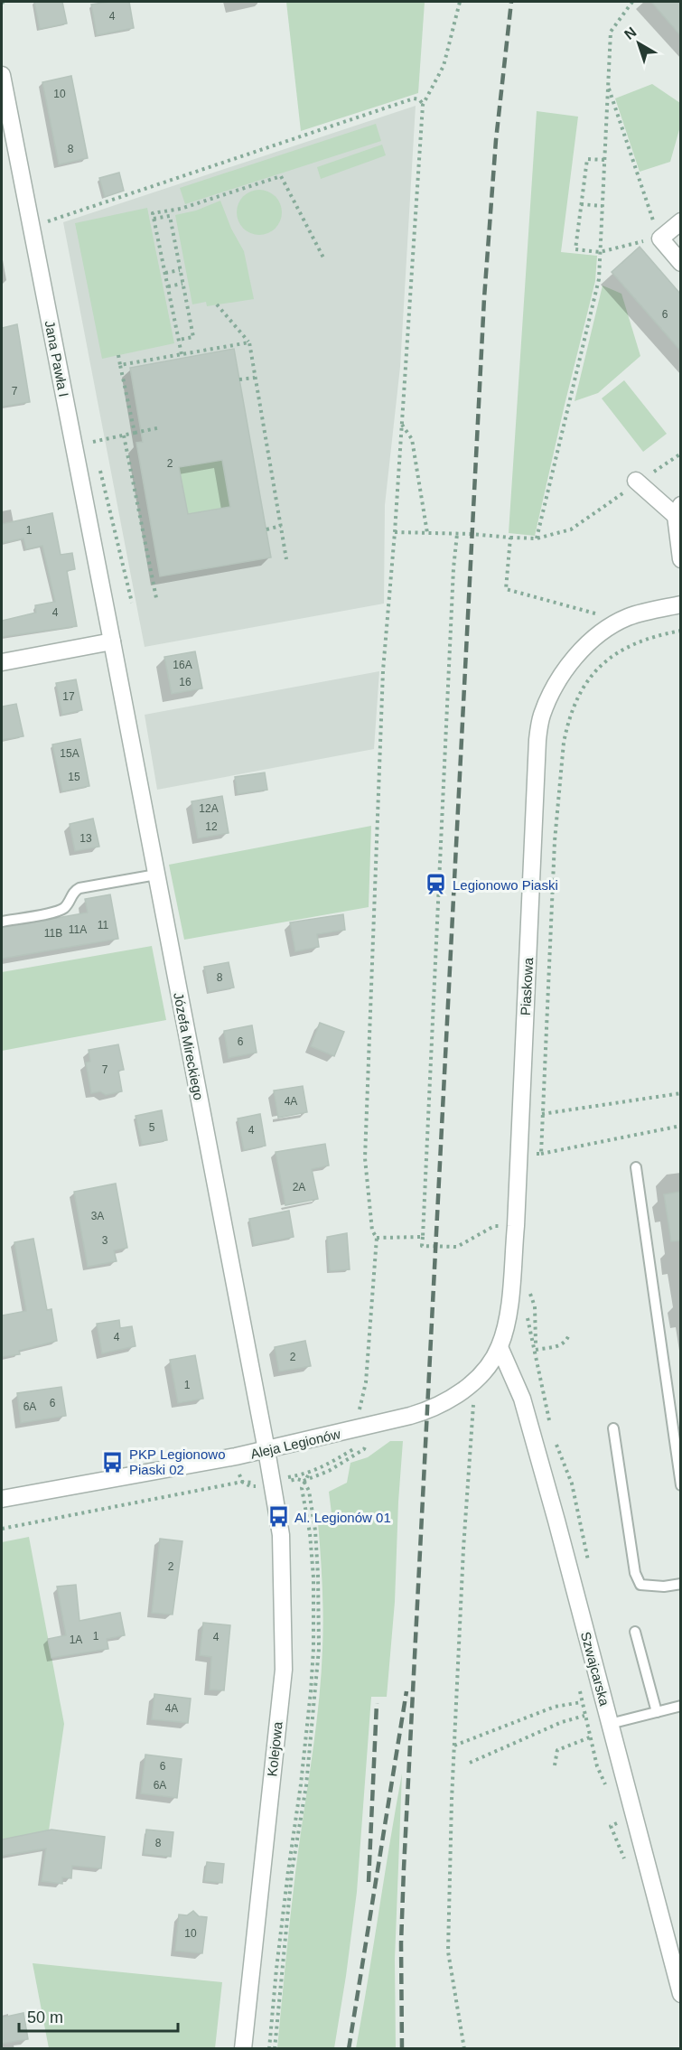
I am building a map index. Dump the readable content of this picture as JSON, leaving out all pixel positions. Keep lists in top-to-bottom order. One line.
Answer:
{"streets":{"street":["Jana Pawła I","Piaskowa","Józefa Mireckiego","Aleja Legionów","Szwajcarska","Kolejowa"]},"crossings":[["Jana Pawła I","Józefa Mireckiego"],["Piaskowa","Aleja Legionów"],["Piaskowa","Szwajcarska"],["Józefa Mireckiego","Aleja Legionów"],["Józefa Mireckiego","Kolejowa"],["Aleja Legionów","Kolejowa"]],"places":{"station":["Legionowo Piaski"],"bus stop":["PKP Legionowo Piaski 02","Al. Legionów 01"]},"house_numbers":["4","10","8","6","7","2","1","4","16A","16","17","15A","15","12A","12","13","11","11A","11B","8","6","7","4A","5","4","2A","3A","3","4","2","1","6","6A","2","1","4","1A","4A","6","6A","8","10"],"scale_bar":"50 m","north":"top left"}
